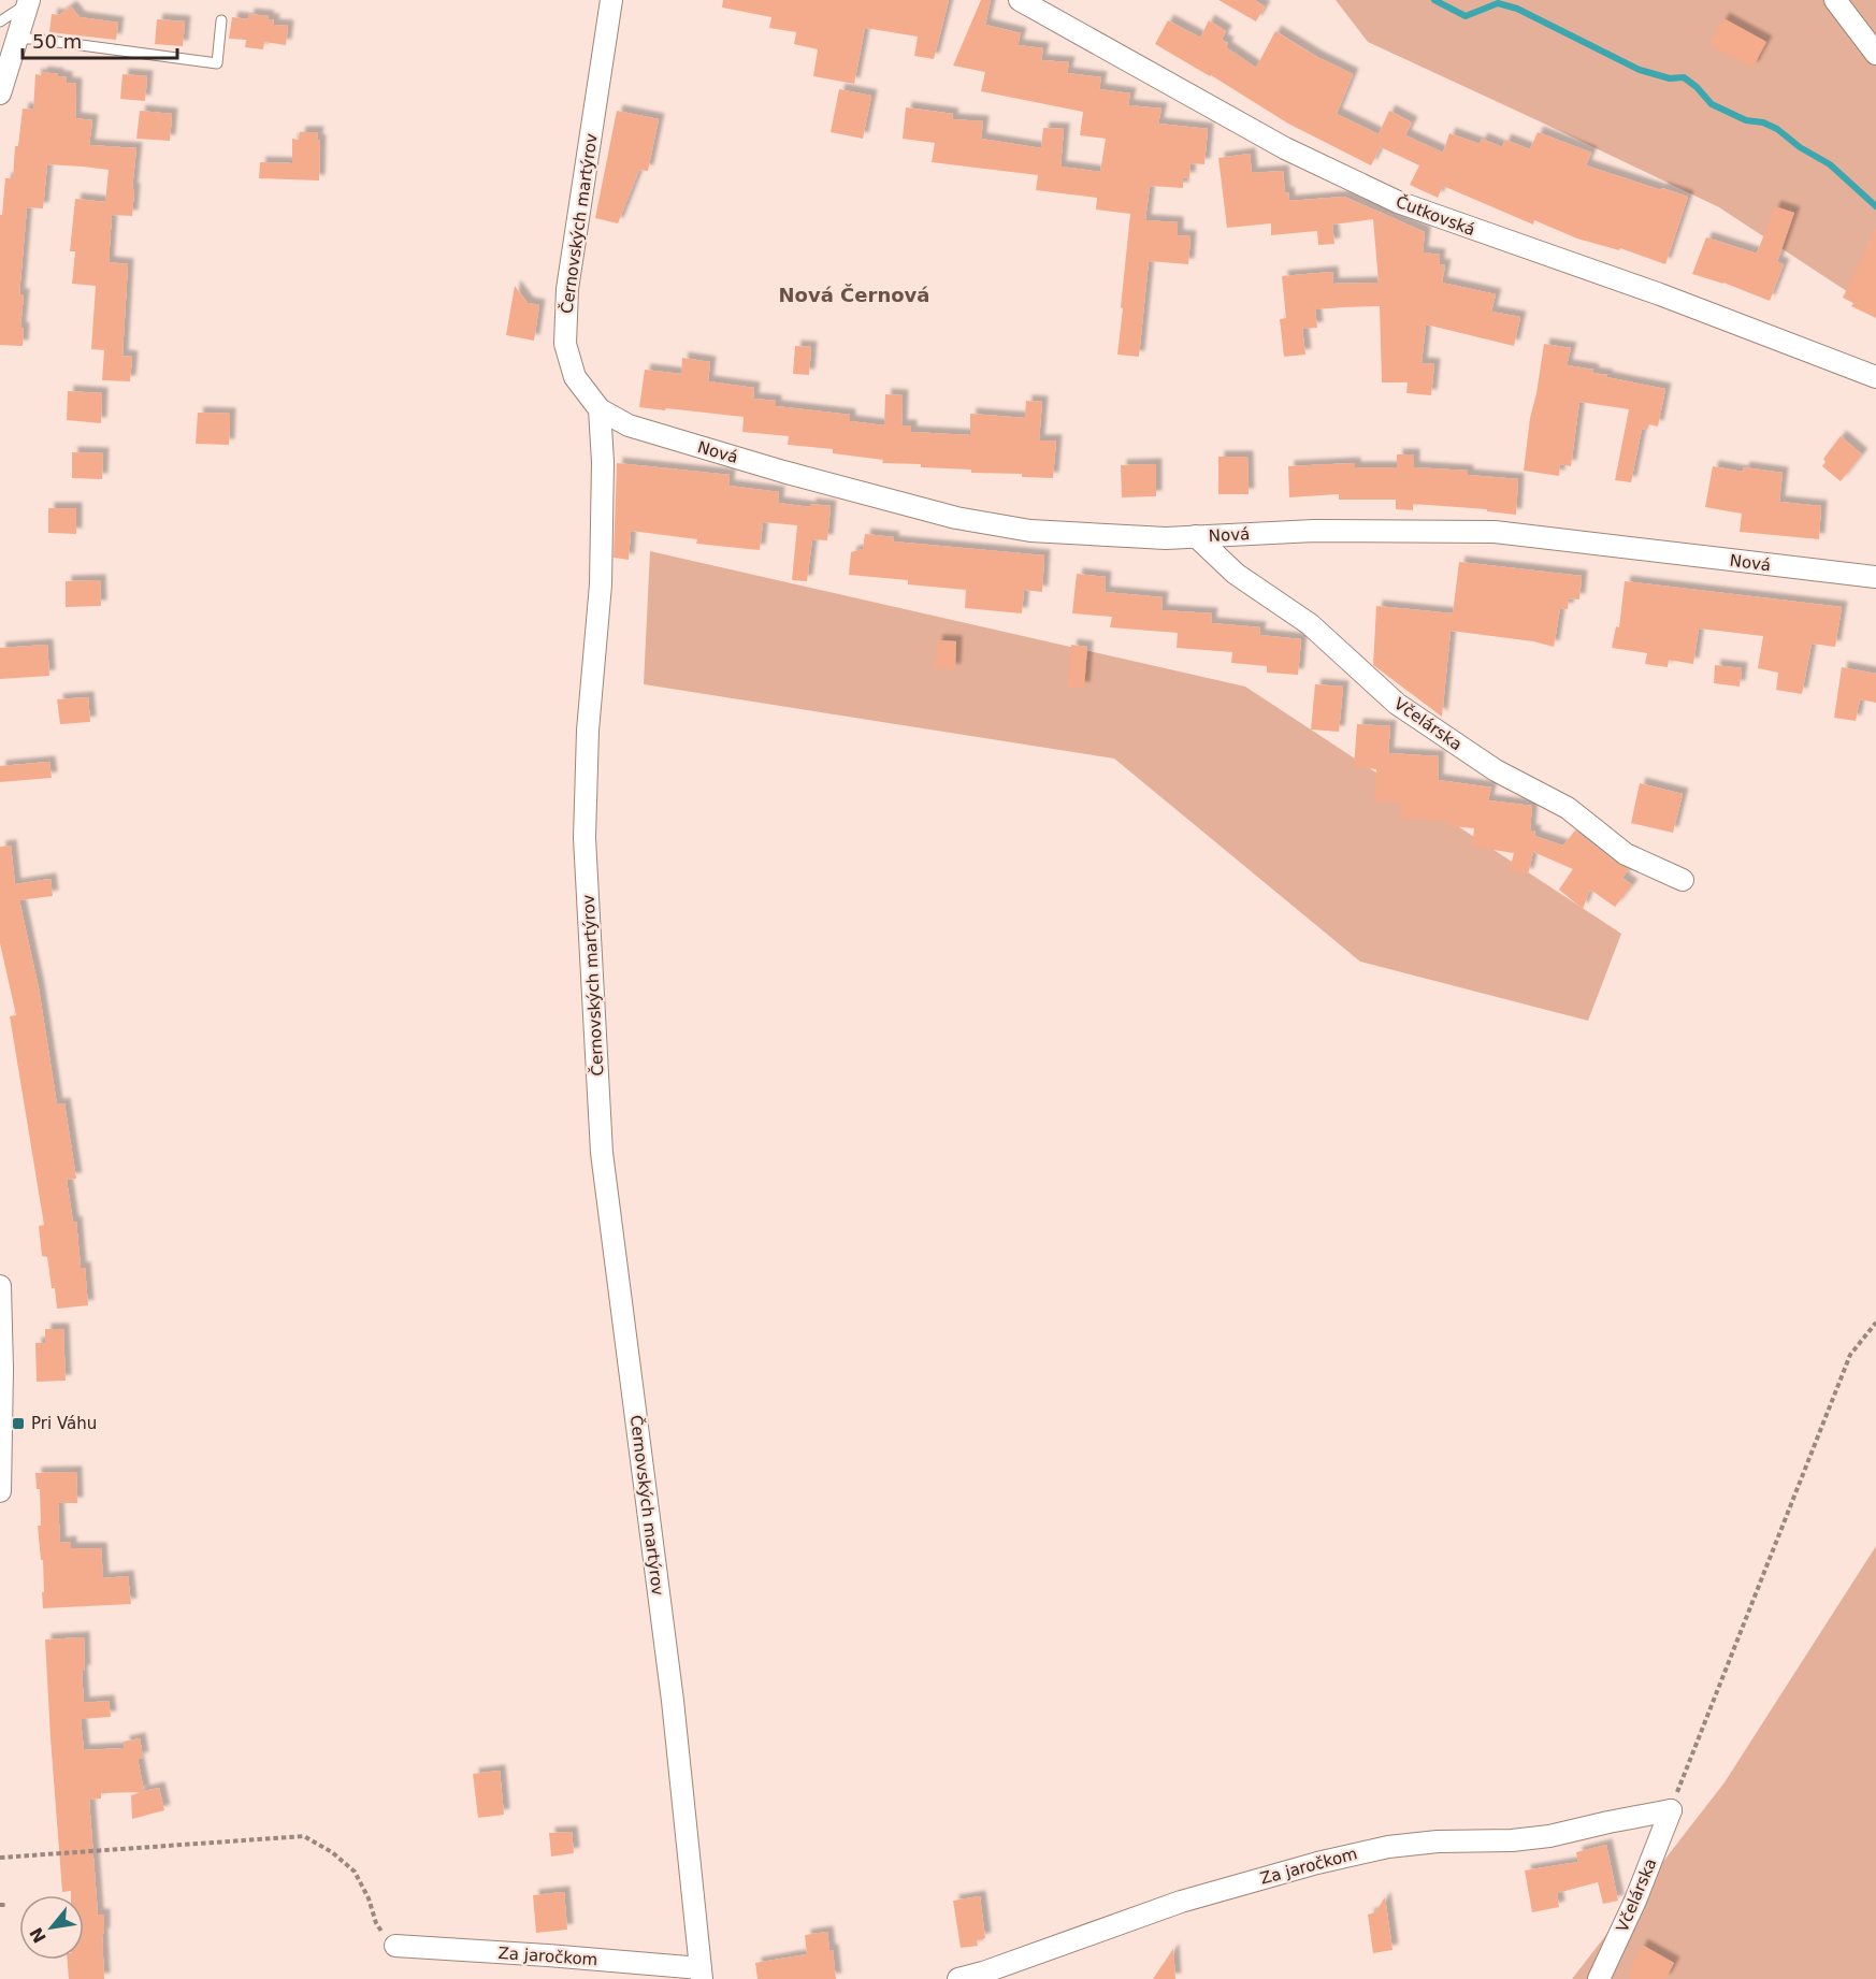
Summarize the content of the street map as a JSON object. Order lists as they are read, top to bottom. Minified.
{"streets":{"street":["Čutkovská","Černovských martýrov","Nová","Včelárska","Za jaročkom"]},"crossings":[["Černovských martýrov","Nová"],["Černovských martýrov","Za jaročkom"],["Nová","Včelárska"],["Včelárska","Za jaročkom"]],"districts":["Nová Černová"],"places":{"transit":["Pri Váhu"]},"scale_bar":"50 m","north":"bottom left"}
